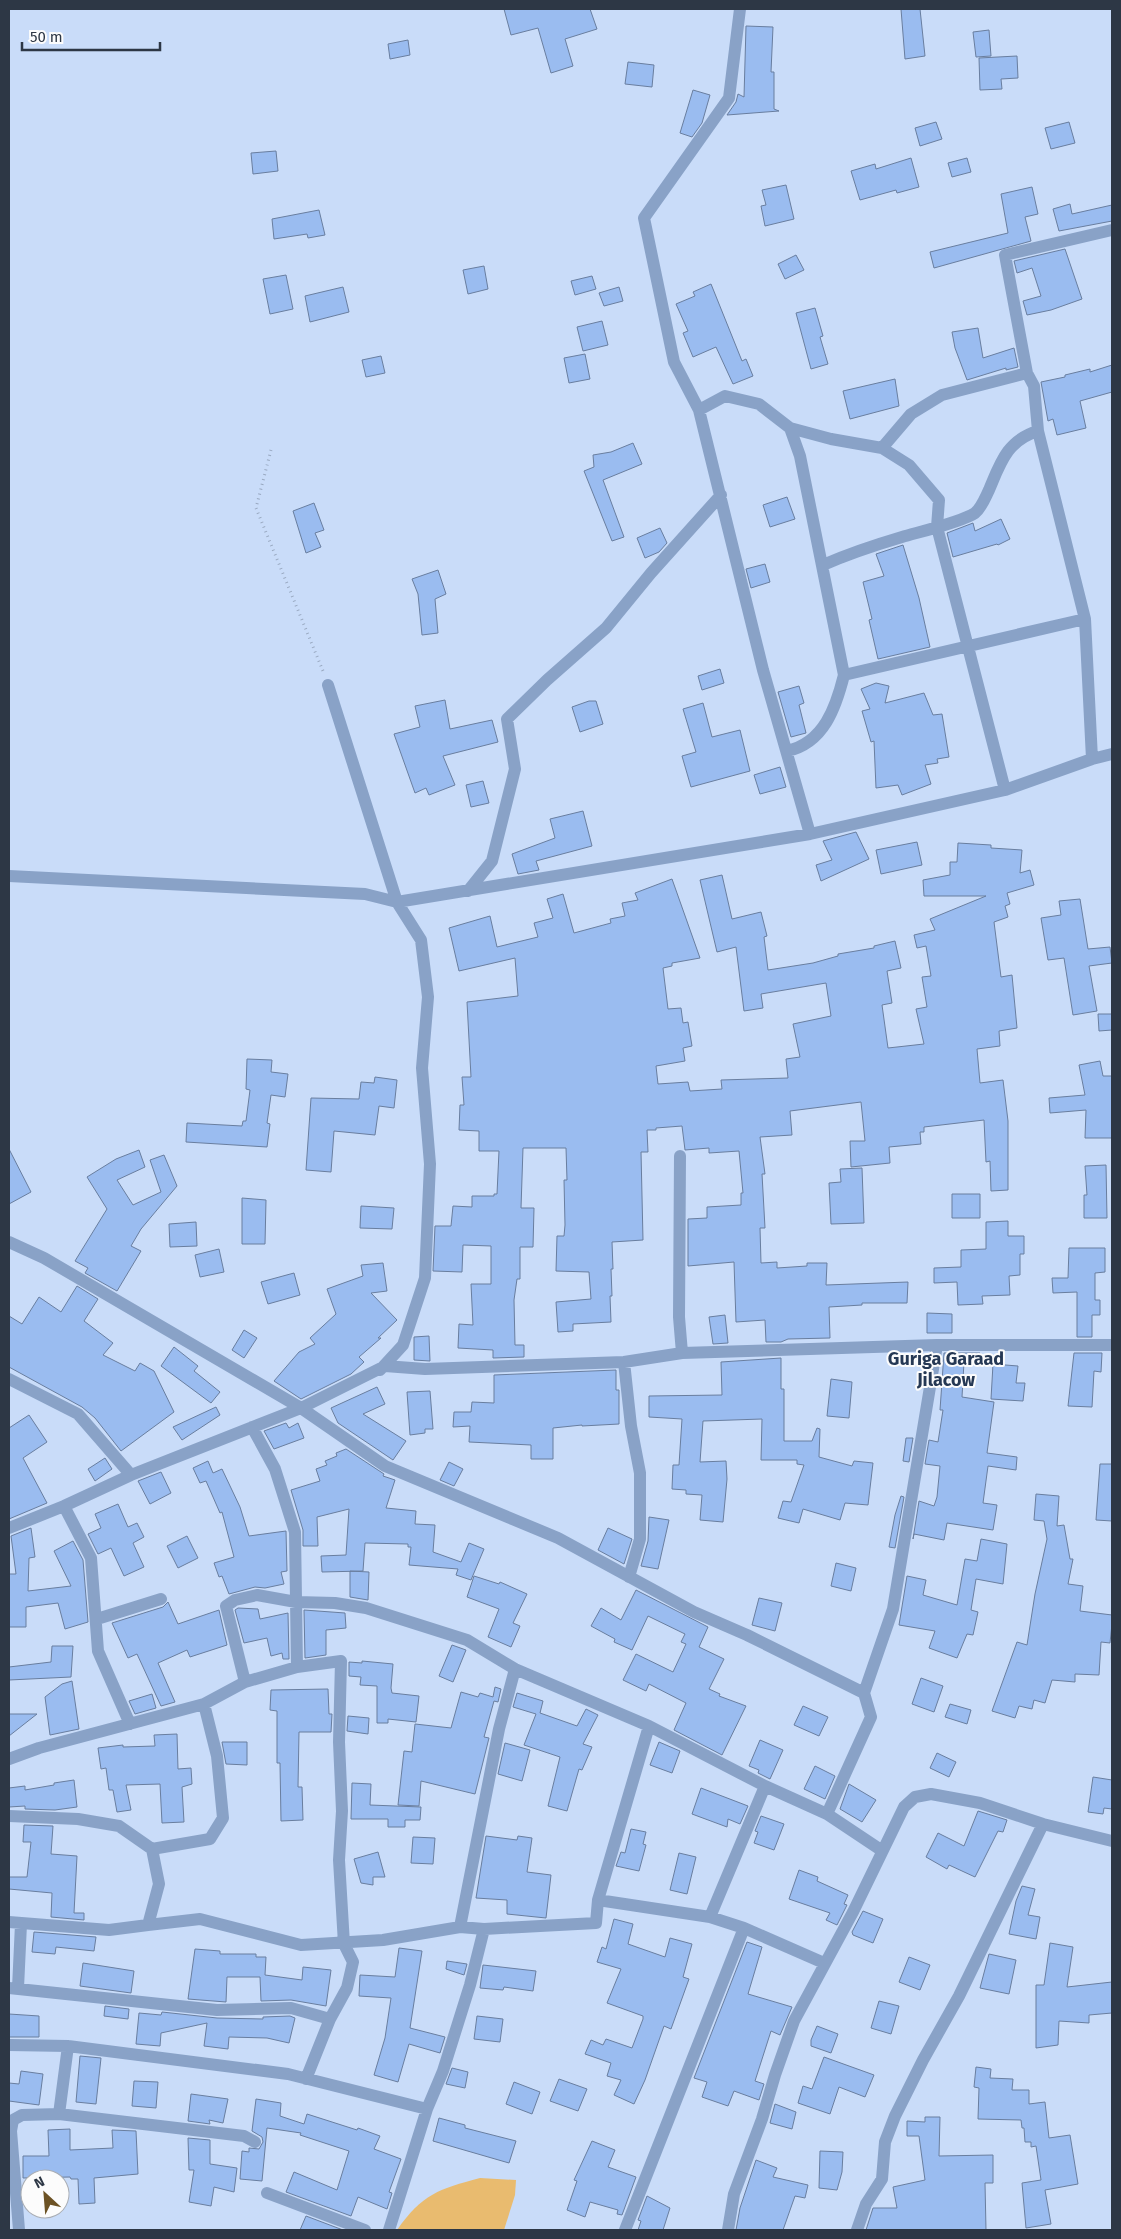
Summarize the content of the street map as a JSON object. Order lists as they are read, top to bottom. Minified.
{"districts":["Guriga Garaad Jilacow"],"scale_bar":"50 m","north":"top left"}
